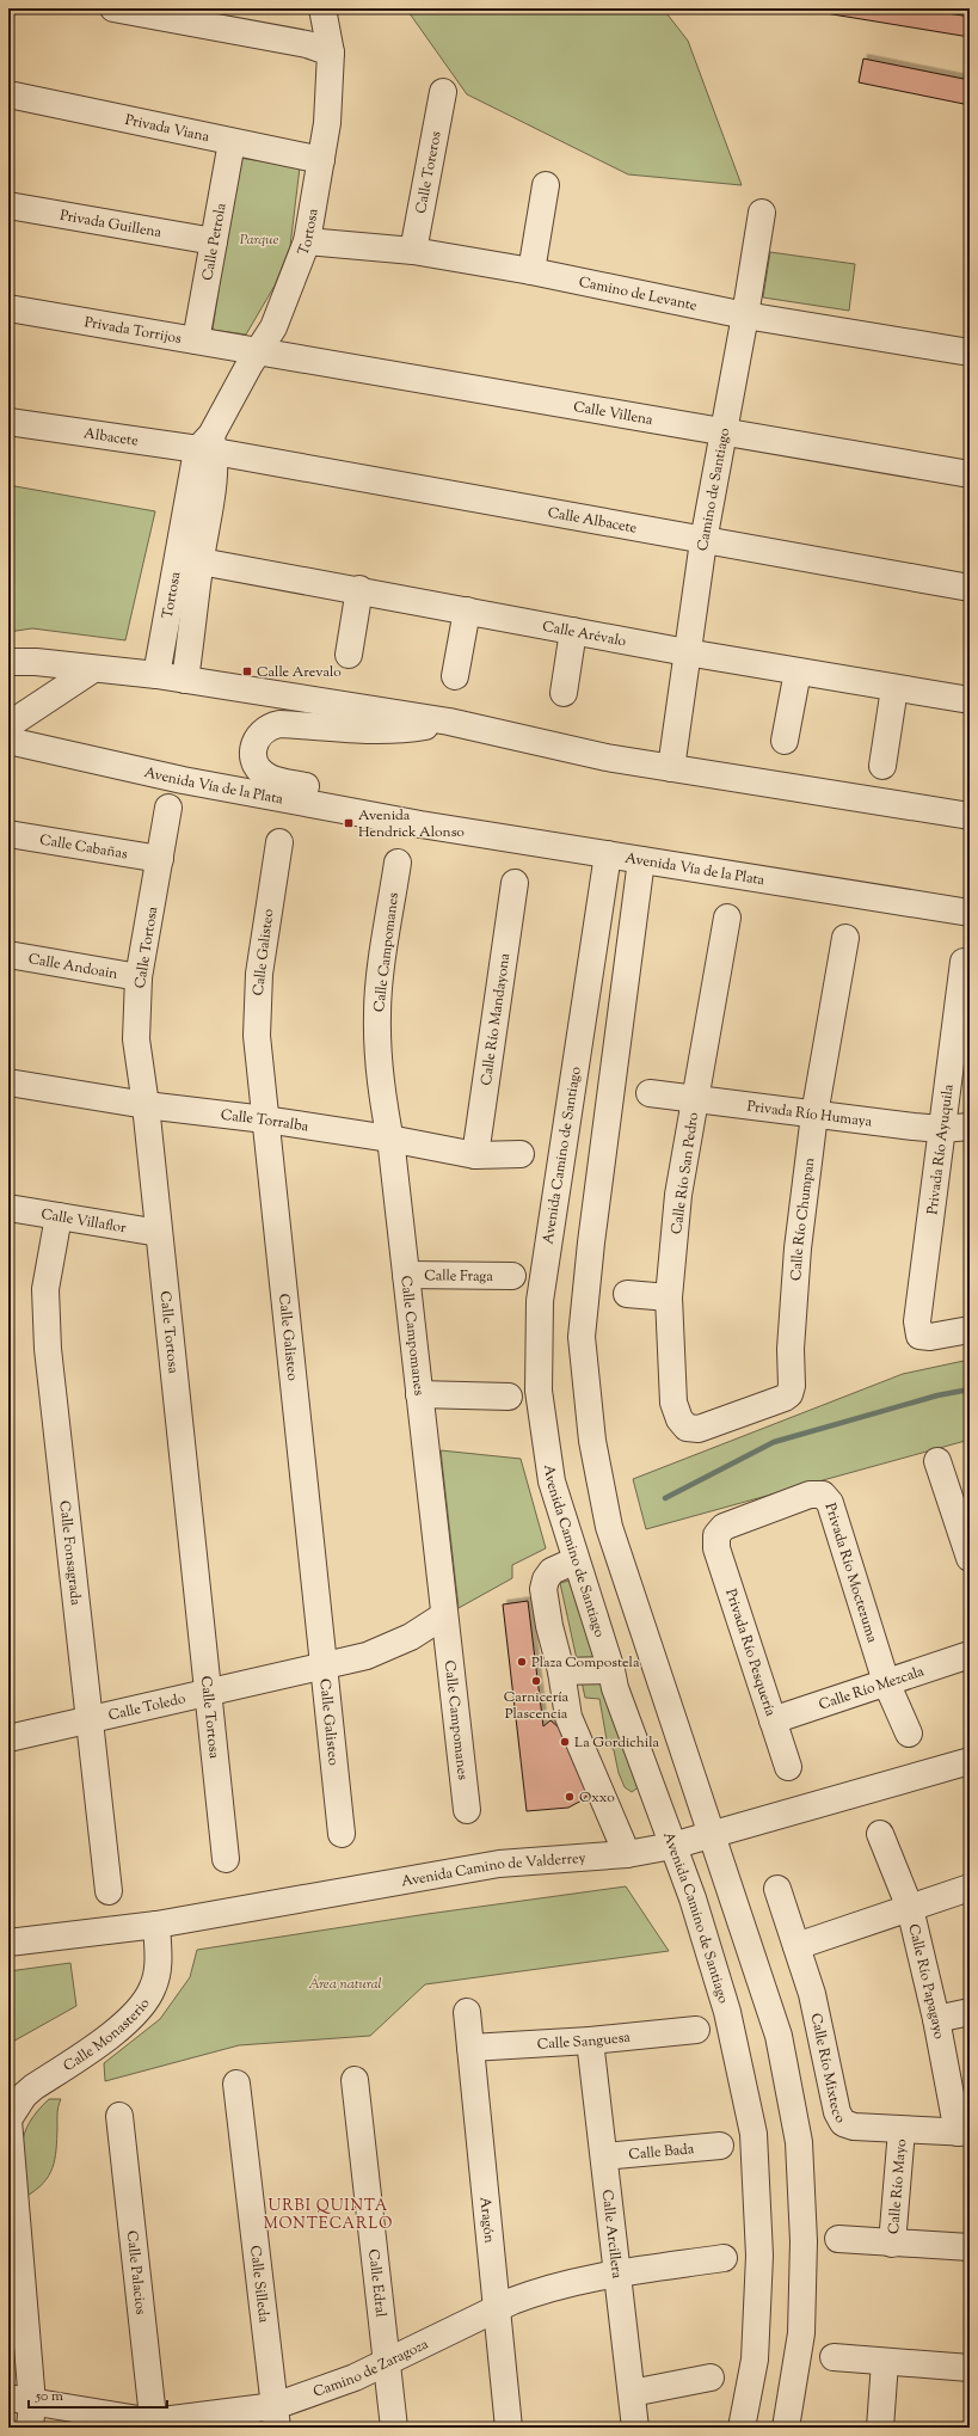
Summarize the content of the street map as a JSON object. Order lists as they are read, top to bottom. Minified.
{"streets":{"street":["Privada Viana","Calle Toreros","Privada Guillena","Tortosa","Calle Petrola","Camino de Levante","Privada Torrijos","Calle Villena","Albacete","Camino de Santiago","Calle Albacete","Calle Arévalo","Avenida Vía de la Plata","Calle Cabañas","Calle Tortosa","Calle Galisteo","Calle Campomanes","Calle Andoain","Calle Río Mandayona","Privada Río Humaya","Calle Torralba","Privada Río Ayuquila","Avenida Camino de Santiago","Calle Río San Pedro","Calle Río Chumpan","Calle Villaflor","Calle Fraga","Calle Fonsagrada","Privada Río Moctezuma","Privada Río Pesquería","Calle Río Mezcala","Calle Toledo","Avenida Camino de Valderrey","Calle Río Papagayo","Calle Monasterio","Calle Sanguesa","Calle Río Mixteco","Calle Bada","Calle Río Mayo","Aragón","Calle Arcillera","Calle Palacios","Calle Edral","Calle Silleda","Camino de Zaragoza"]},"crossings":[["Privada Viana","Tortosa"],["Privada Viana","Calle Petrola"],["Calle Toreros","Camino de Levante"],["Privada Guillena","Calle Petrola"],["Tortosa","Camino de Levante"],["Tortosa","Privada Torrijos"],["Tortosa","Calle Villena"],["Tortosa","Albacete"],["Tortosa","Calle Albacete"],["Tortosa","Calle Arévalo"],["Tortosa","Avenida Vía de la Plata"],["Calle Petrola","Privada Torrijos"],["Camino de Levante","Camino de Santiago"],["Privada Torrijos","Calle Villena"],["Calle Villena","Camino de Santiago"],["Albacete","Calle Albacete"],["Camino de Santiago","Calle Albacete"],["Camino de Santiago","Calle Arévalo"],["Camino de Santiago","Avenida Vía de la Plata"],["Avenida Vía de la Plata","Avenida Camino de Santiago"],["Calle Cabañas","Calle Tortosa"],["Calle Tortosa","Calle Andoain"],["Calle Tortosa","Calle Torralba"],["Calle Tortosa","Calle Villaflor"],["Calle Tortosa","Calle Toledo"],["Calle Galisteo","Calle Torralba"],["Calle Galisteo","Calle Toledo"],["Calle Campomanes","Calle Torralba"],["Calle Campomanes","Calle Fraga"],["Calle Campomanes","Calle Toledo"],["Calle Río Mandayona","Calle Torralba"],["Privada Río Humaya","Privada Río Ayuquila"],["Privada Río Humaya","Calle Río San Pedro"],["Privada Río Humaya","Calle Río Chumpan"],["Avenida Camino de Santiago","Avenida Camino de Valderrey"],["Calle Río San Pedro","Calle Río Chumpan"],["Calle Villaflor","Calle Fonsagrada"],["Calle Fonsagrada","Calle Toledo"],["Privada Río Moctezuma","Privada Río Pesquería"],["Privada Río Moctezuma","Calle Río Mezcala"],["Privada Río Pesquería","Calle Río Mezcala"],["Avenida Camino de Valderrey","Calle Monasterio"],["Calle Río Papagayo","Calle Río Mixteco"],["Calle Monasterio","Camino de Zaragoza"],["Calle Sanguesa","Aragón"],["Calle Sanguesa","Calle Arcillera"],["Calle Río Mixteco","Calle Río Mayo"],["Calle Bada","Calle Arcillera"],["Aragón","Camino de Zaragoza"],["Calle Arcillera","Camino de Zaragoza"],["Calle Palacios","Camino de Zaragoza"],["Calle Edral","Camino de Zaragoza"],["Calle Silleda","Camino de Zaragoza"]],"districts":["URBI QUINTA MONTECARLO"],"parks":["Parque","Área natural"],"places":{"transit":["Calle Arevalo","Avenida Hendrick Alonso"],"other":["Plaza Compostela","Carnicería Plascencia","La Gordichila","Oxxo"]},"scale_bar":"50 m"}
